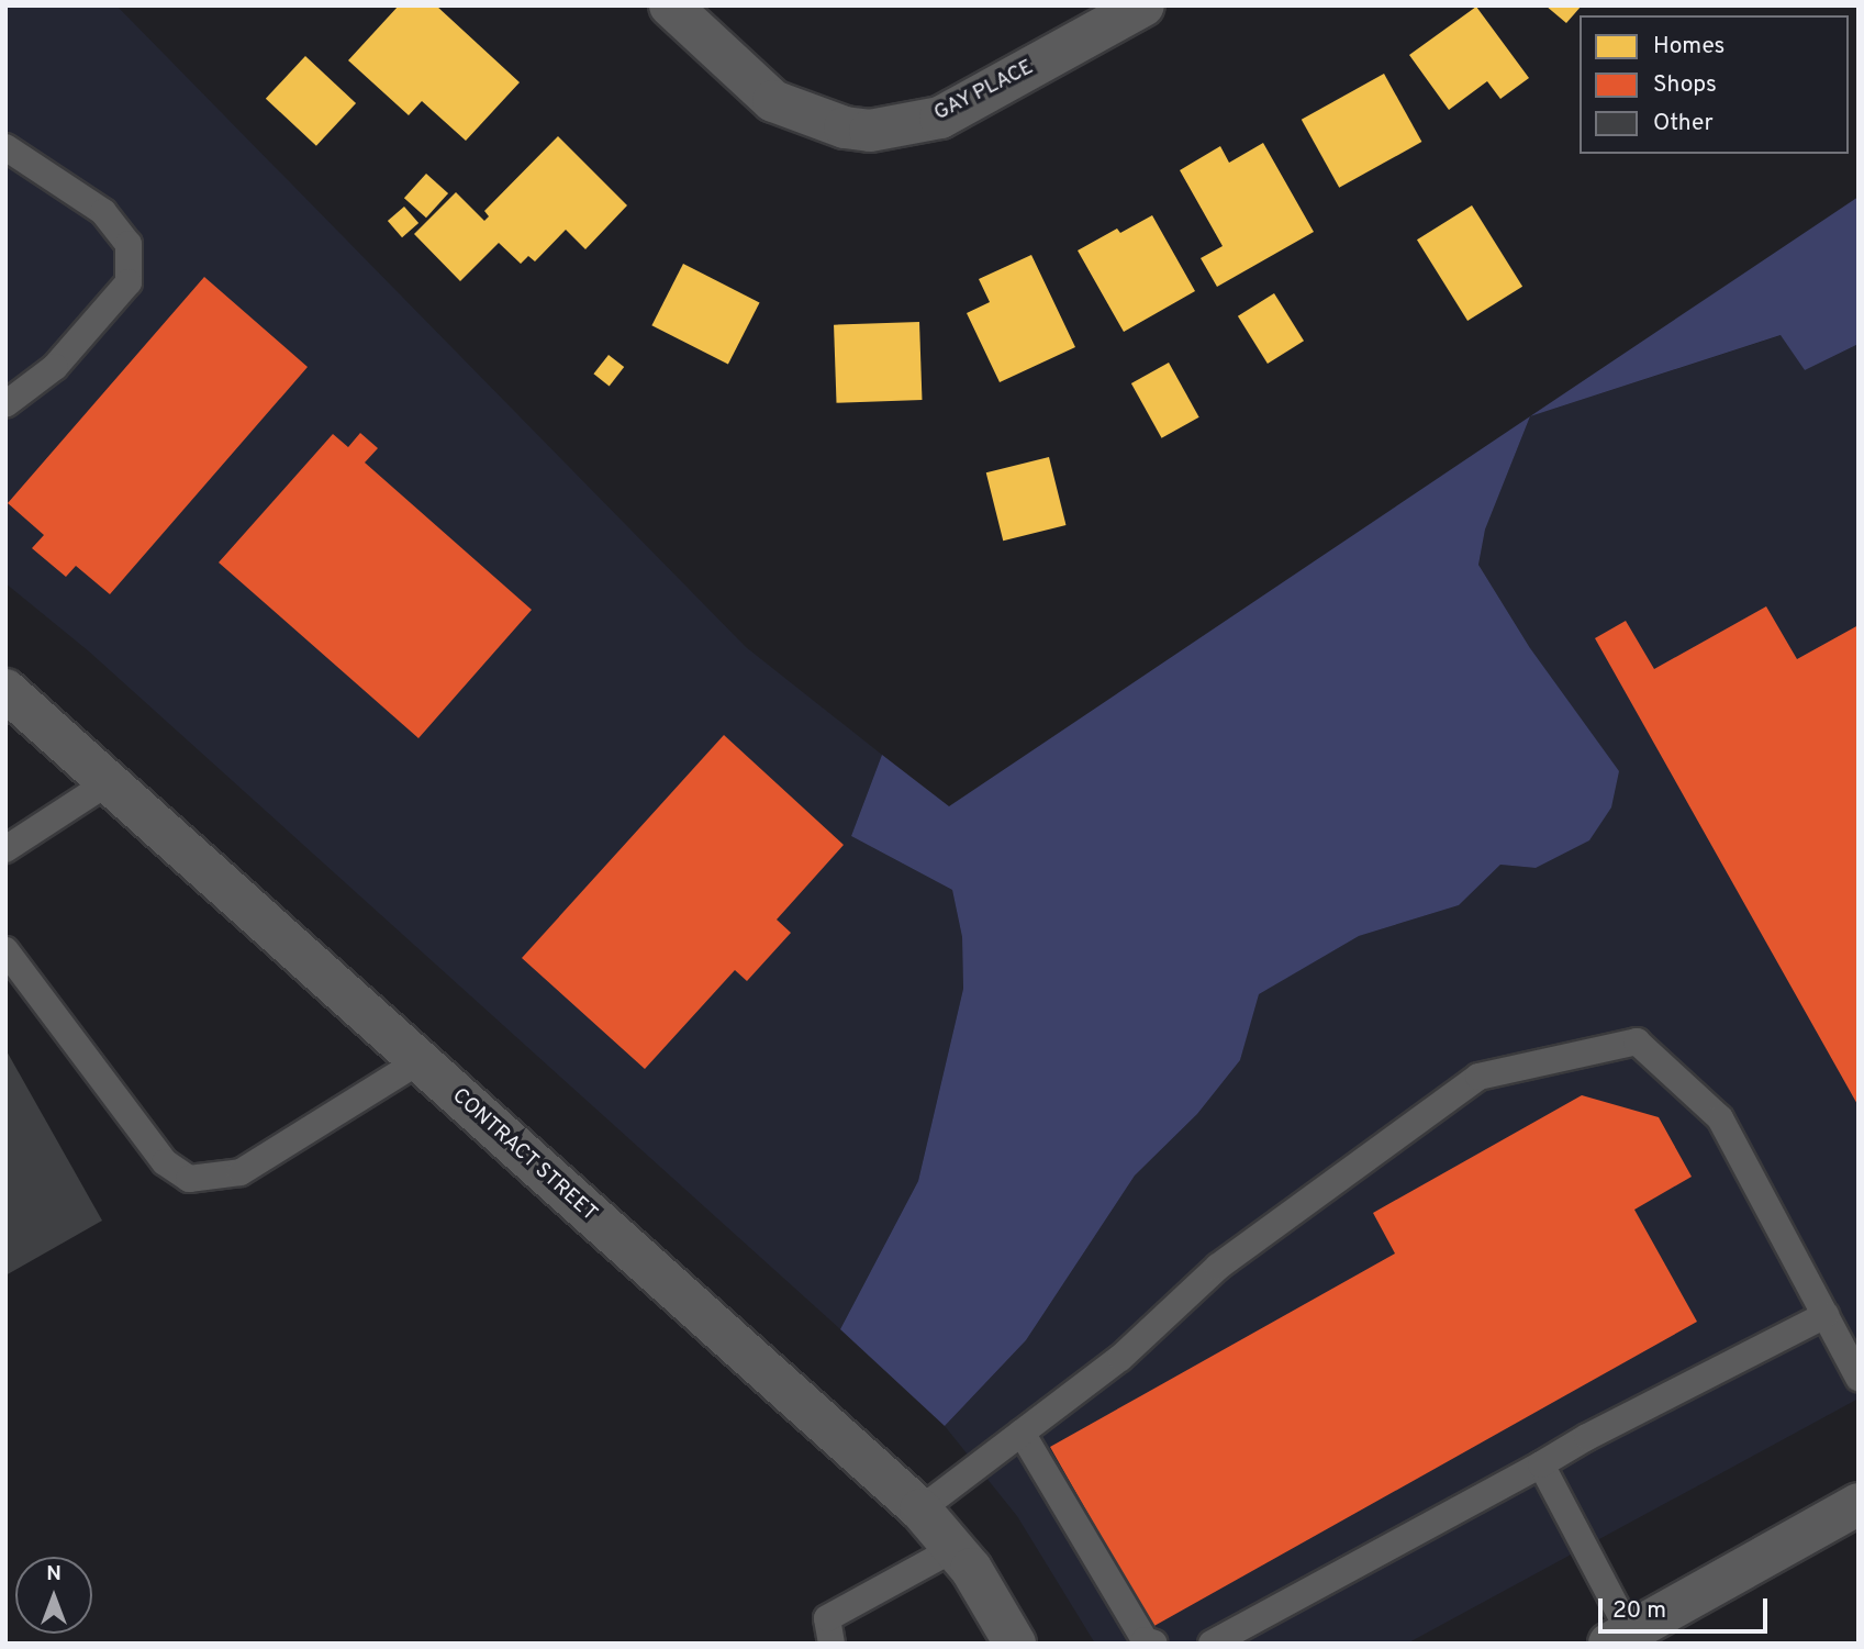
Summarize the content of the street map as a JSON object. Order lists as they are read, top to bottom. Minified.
{"streets":{"street":["GAY PLACE","CONTRACT STREET"]},"legend":["Homes","Shops","Other"],"scale_bar":"20 m","north":"top"}
